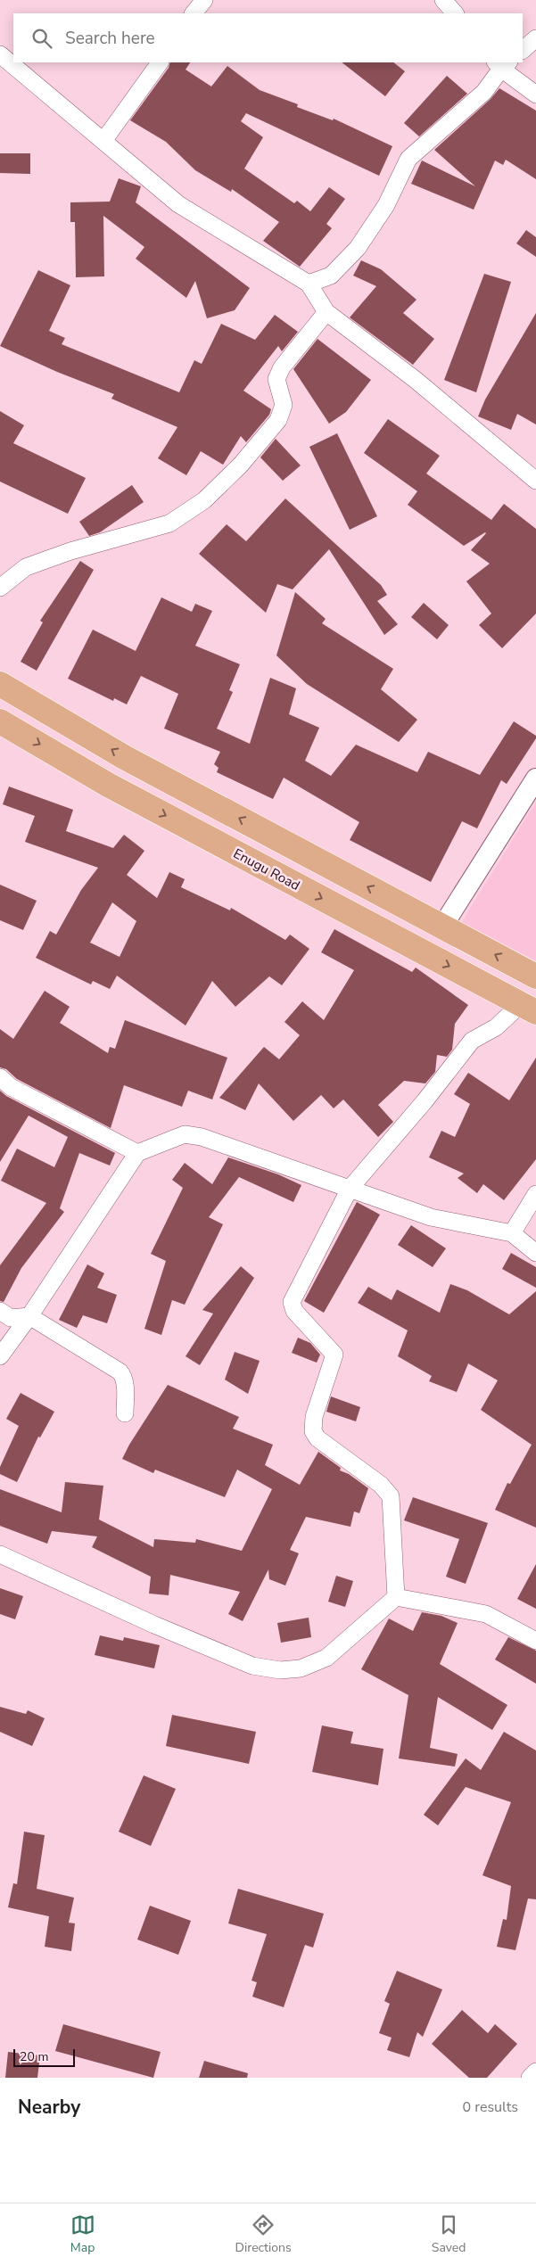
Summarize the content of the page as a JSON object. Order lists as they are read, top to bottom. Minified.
{"streets":{"main road":["Enugu Road"]},"scale_bar":"20 m","page":{"search":"Search here","scale":"20 m","heading":["Nearby","0 results"],"nav":["Map","Directions","Saved"]}}
